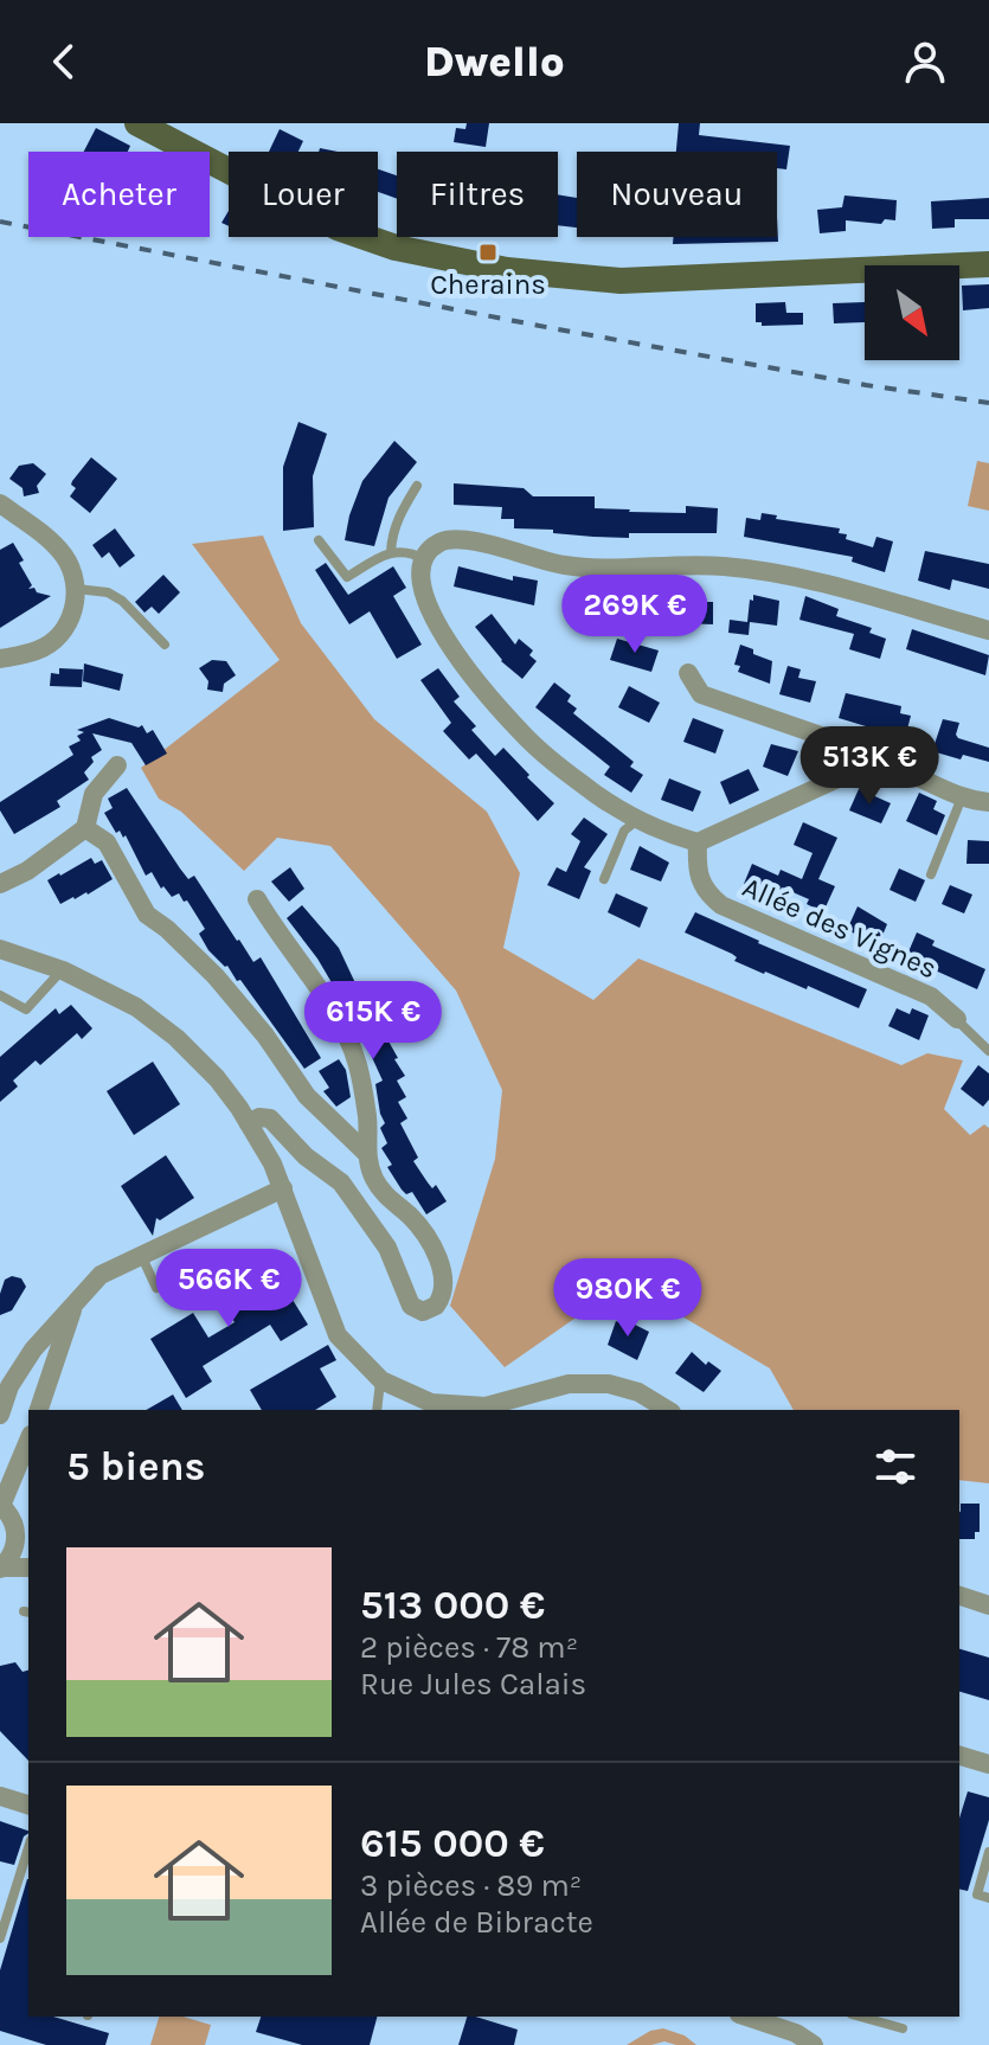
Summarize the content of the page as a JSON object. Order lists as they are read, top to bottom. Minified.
{"streets":{"street":["Allée des Vignes"]},"places":{"transit":["Cherains"]},"north":"bottom right","page":{"header":"Dwello","chip":["Acheter","Louer","Filtres","Nouveau"],"price":["269K €","513K €","615K €","566K €","980K €"],"heading":"5 biens","list":[{"name":"513 000 €","note":"2 pièces · 78 m² · Rue Jules Calais"},{"name":"615 000 €","note":"3 pièces · 89 m² · Allée de Bibracte"}]}}
